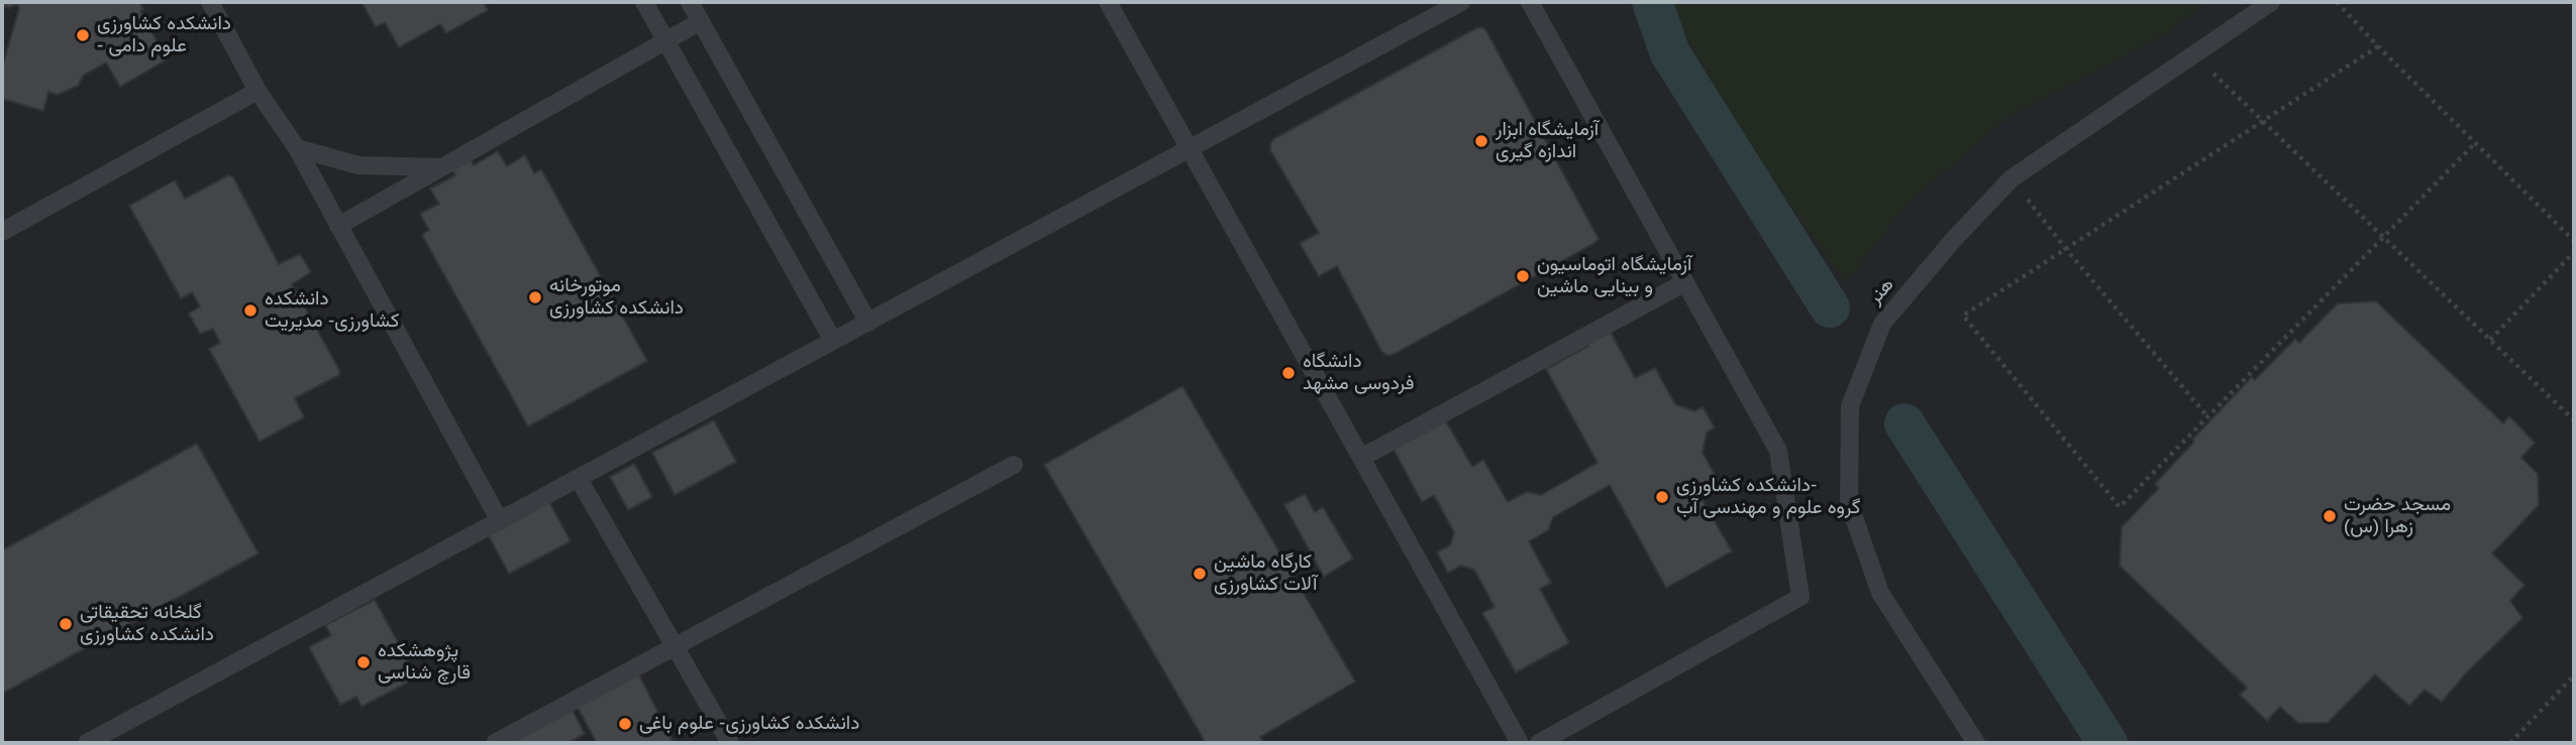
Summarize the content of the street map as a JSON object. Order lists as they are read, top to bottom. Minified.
{"streets":{"lane":["هنر"]},"places":["دانشکده کشاورزی - علوم دامی","آزمایشگاه ابزار اندازه گیری","آزمایشگاه اتوماسیون و بینایی ماشین","موتورخانه دانشکده کشاورزی","دانشکده کشاورزی- مدیریت","دانشگاه فردوسی مشهد","دانشکده کشاورزی- گروه علوم و مهندسی آب","مسجد حضرت زهرا (س)","کارگاه ماشین آلات کشاورزی","گلخانه تحقیقاتی دانشکده کشاورزی","پژوهشکده قارچ شناسی","دانشکده کشاورزی- علوم باغی"]}
